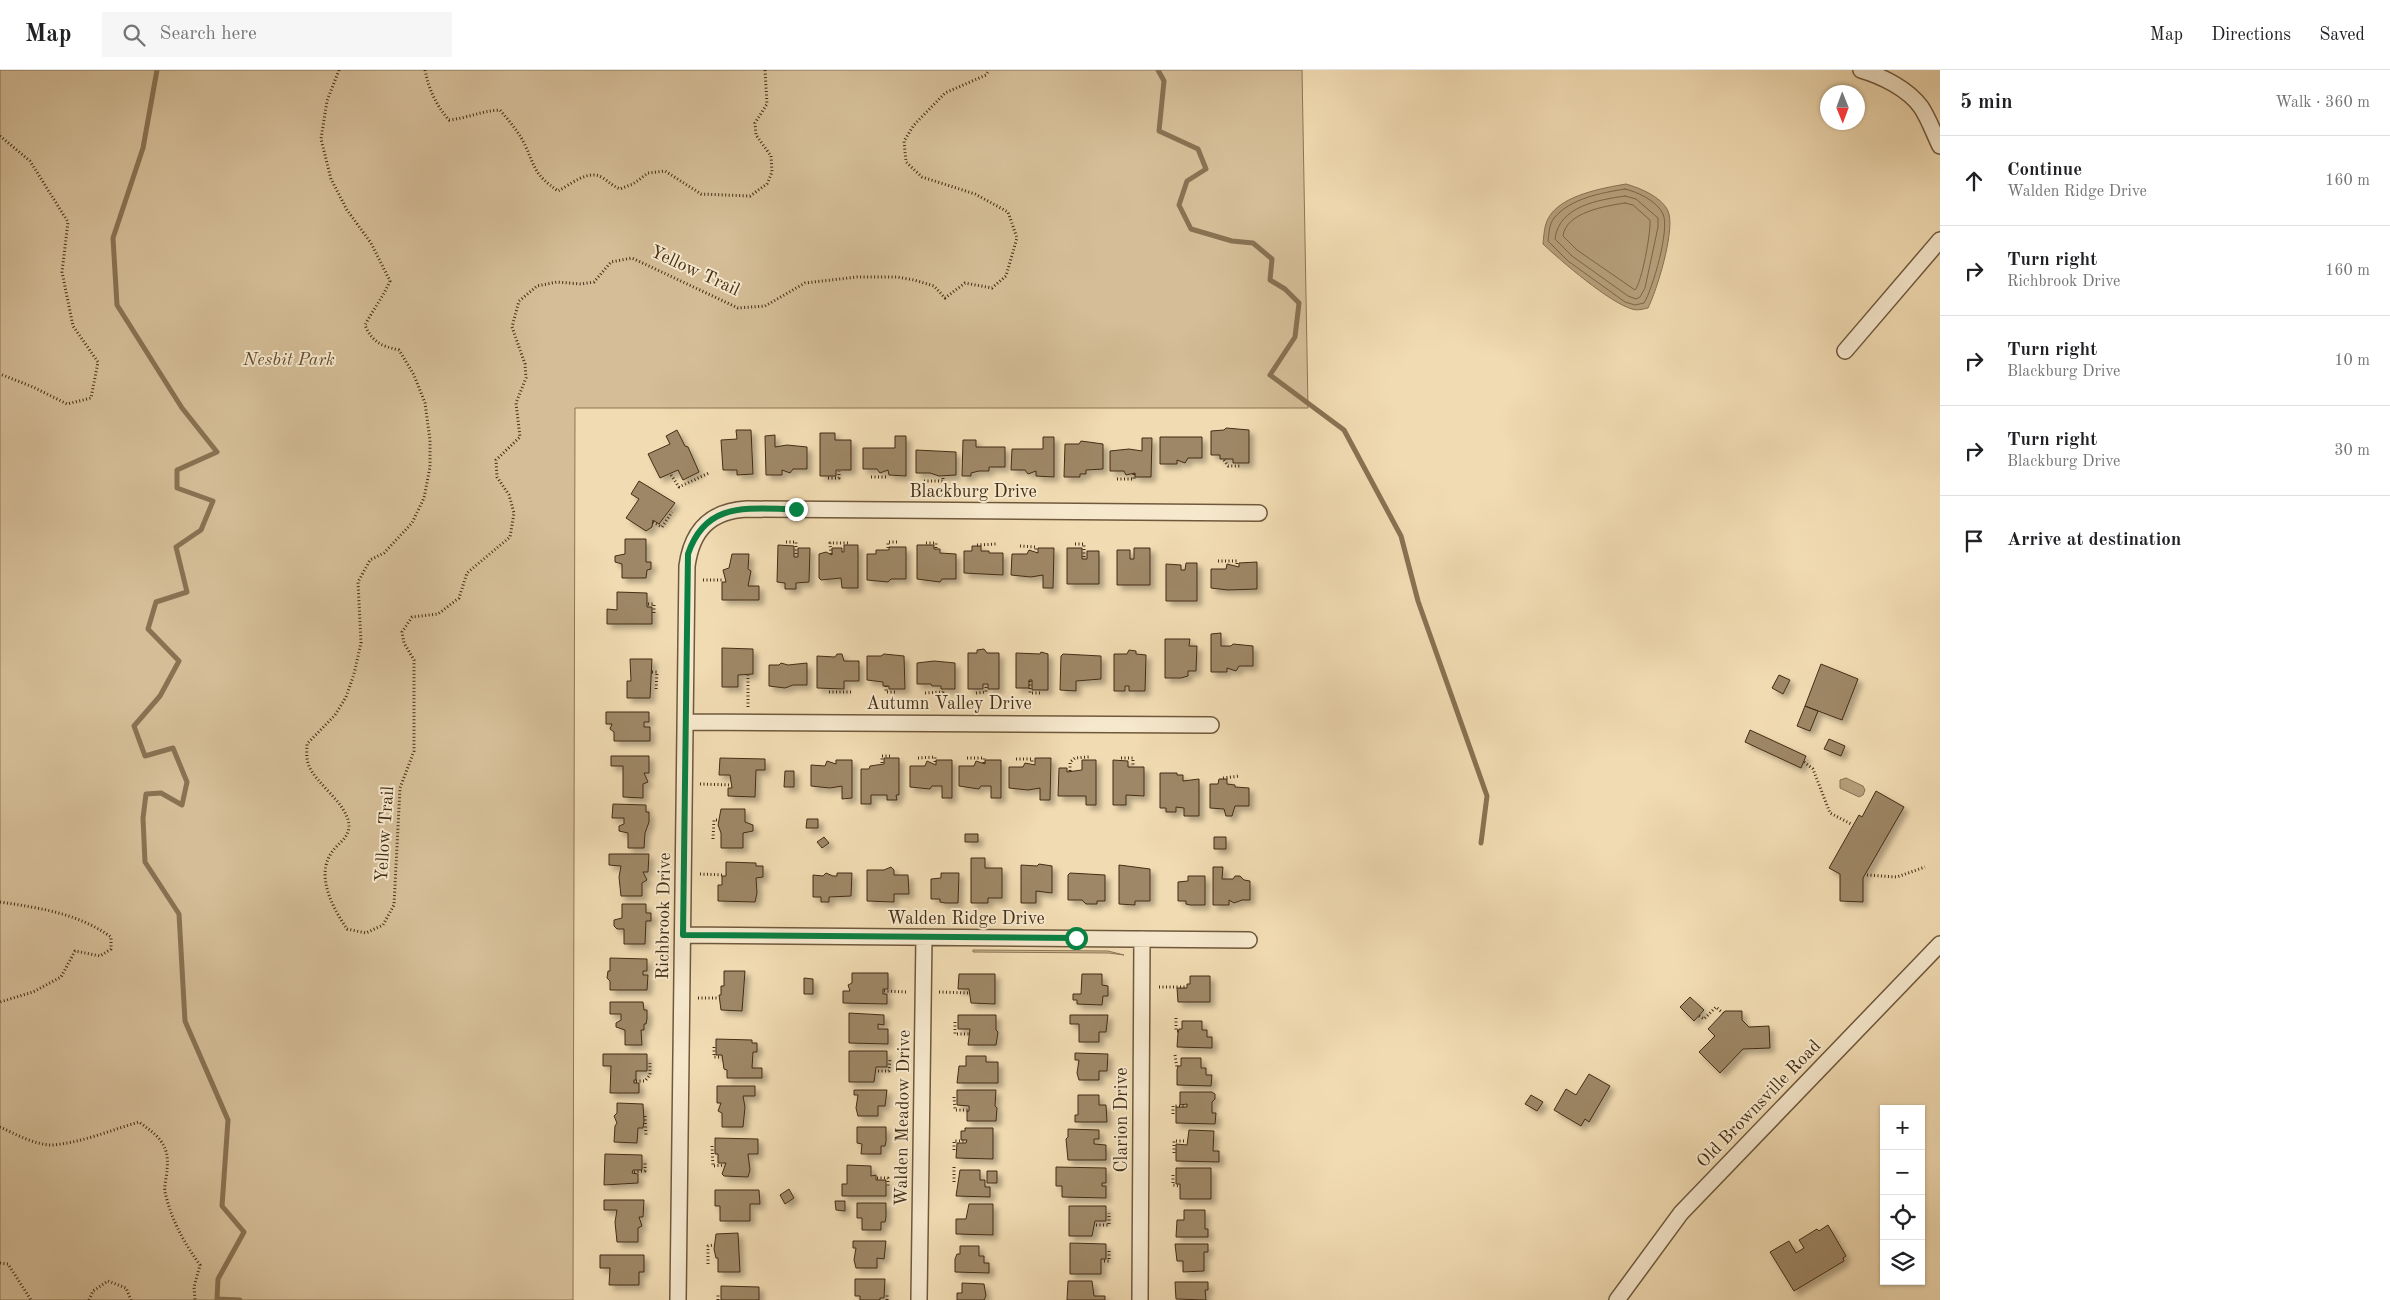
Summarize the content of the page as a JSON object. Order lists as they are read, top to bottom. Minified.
{"streets":{"street":["Blackburg Drive","Autumn Valley Drive","Richbrook Drive","Walden Ridge Drive","Old Brownsville Road","Walden Meadow Drive","Clarion Drive"],"path":["Yellow Trail"]},"crossings":[["Blackburg Drive","Richbrook Drive"],["Autumn Valley Drive","Richbrook Drive"],["Richbrook Drive","Walden Ridge Drive"],["Walden Ridge Drive","Walden Meadow Drive"],["Walden Ridge Drive","Clarion Drive"]],"parks":["Nesbit Park"],"north":"bottom","page":{"header":"Map","search":"Search here","nav":["Map","Directions","Saved"],"heading":["5 min","Walk · 360 m"],"list":[["Continue","Walden Ridge Drive","160 m"],["Turn right","Richbrook Drive","160 m"],["Turn right","Blackburg Drive","10 m"],["Turn right","Blackburg Drive","30 m"],"Arrive at destination"],"map_buttons":["+","−"]}}
